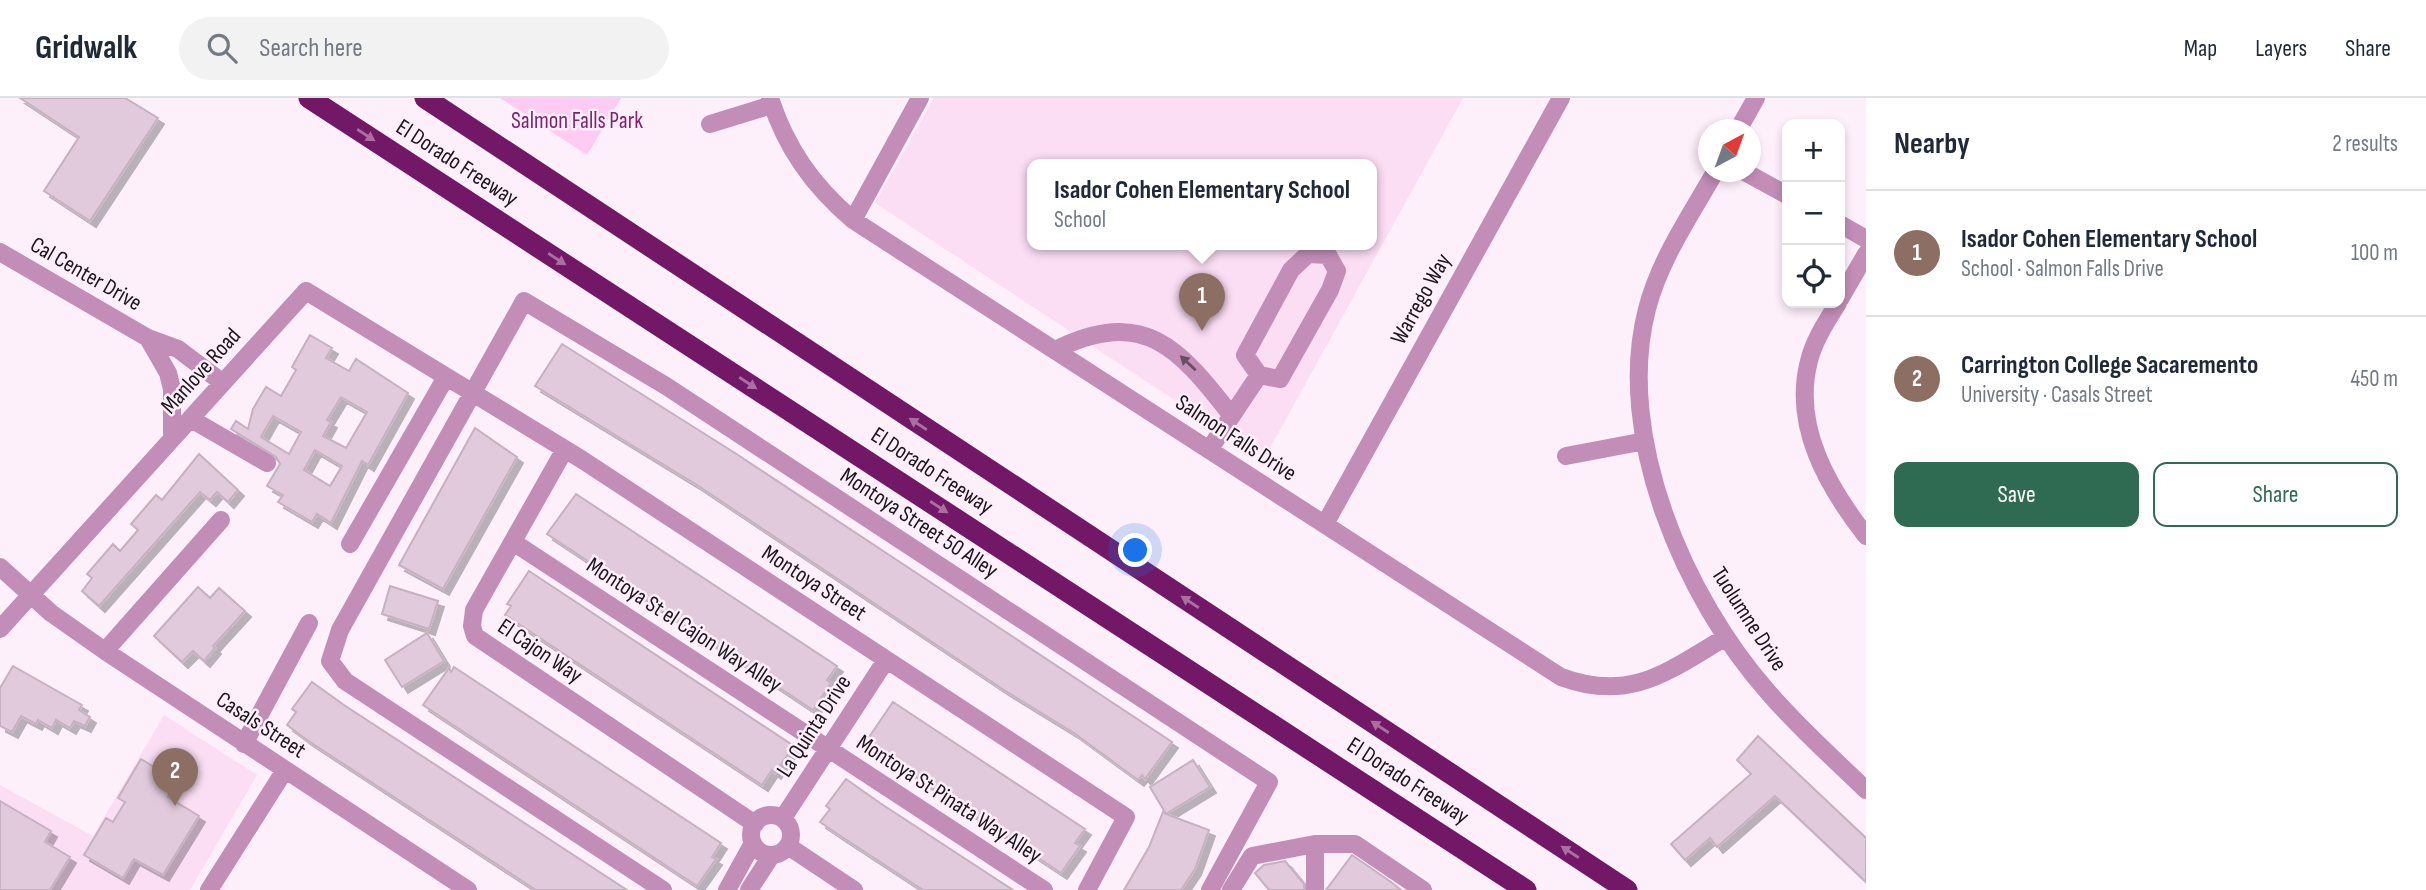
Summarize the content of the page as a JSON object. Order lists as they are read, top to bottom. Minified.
{"streets":{"highway":["El Dorado Freeway"],"street":["Cal Center Drive","Warrego Way","Manlove Road","Salmon Falls Drive","Montoya Street 50 Alley","Montoya Street","Tuolumne Drive","Montoya St el Cajon Way Alley","El Cajon Way","Casals Street","La Quinta Drive","Montoya St Pinata Way Alley"]},"crossings":[["Cal Center Drive","Manlove Road"],["Warrego Way","Salmon Falls Drive"],["Manlove Road","Montoya Street 50 Alley"],["Manlove Road","Montoya Street"],["Manlove Road","Casals Street"],["Salmon Falls Drive","Tuolumne Drive"],["Montoya Street 50 Alley","Montoya Street"],["Montoya Street","El Cajon Way"],["Montoya Street","La Quinta Drive"],["Montoya St el Cajon Way Alley","El Cajon Way"],["Montoya St el Cajon Way Alley","La Quinta Drive"],["Montoya St el Cajon Way Alley","Montoya St Pinata Way Alley"],["El Cajon Way","La Quinta Drive"],["La Quinta Drive","Montoya St Pinata Way Alley"]],"parks":["Salmon Falls Park"],"north":"top right","page":{"header":"Gridwalk","search":"Search here","nav":["Map","Layers","Share"],"heading":["Nearby","2 results"],"map_buttons":["+","−"],"popup":["Isador Cohen Elementary School","School"],"list":[{"mark":"1","name":"Isador Cohen Elementary School","note":"School · Salmon Falls Drive","value":"100 m"},{"mark":"2","name":"Carrington College Sacaremento","note":"University · Casals Street","value":"450 m"}],"pins":["1","2"],"buttons":["Save","Share"]}}
